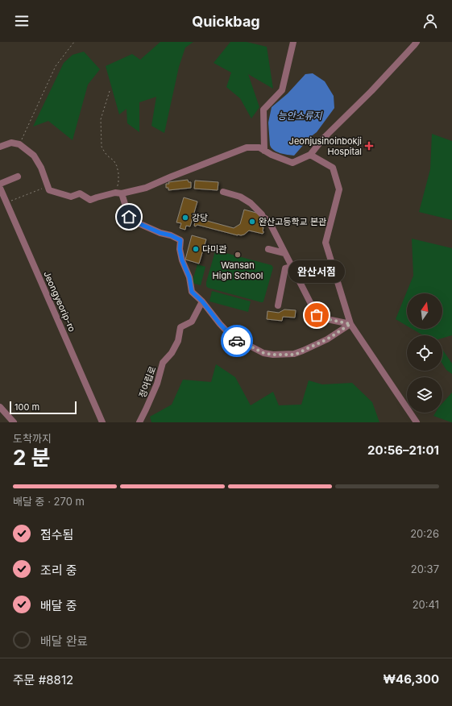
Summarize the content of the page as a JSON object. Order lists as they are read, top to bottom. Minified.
{"streets":{"street":["Jeongyeorip-ro","정여립로"]},"water":["능안소류지"],"places":{"health":["Jeonjusinoinbokji Hospital"],"other":["강당","완산고등학교 본관","다미관","Wansan High School","완산서점"]},"scale_bar":"100 m","north":"top","page":{"header":"Quickbag","bubble":"완산서점","scale":"100 m","heading":["2 분","도착까지","20:56–21:01"],"panel":["주문 #8812","₩46,300"],"bar":"배달 중 · 270 m","list":[["접수됨","20:26"],["조리 중","20:37"],["배달 중","20:41"],"배달 완료"]}}
